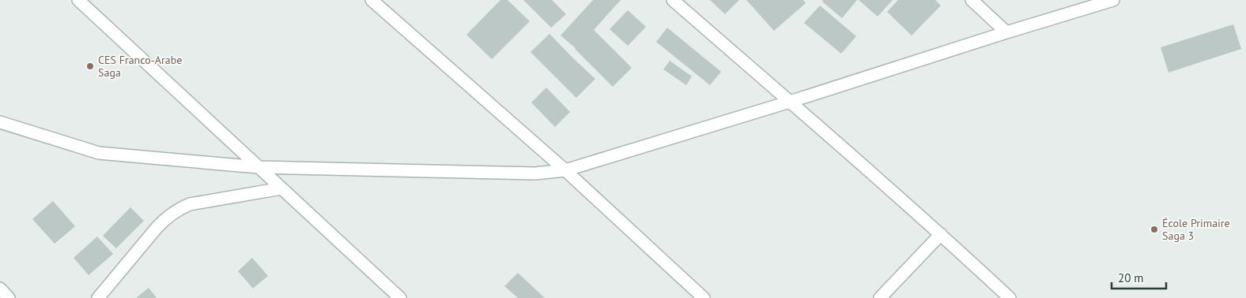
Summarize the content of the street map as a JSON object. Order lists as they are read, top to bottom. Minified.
{"places":["CES Franco-Arabe Saga","École Primaire Saga 3"],"scale_bar":"20 m"}
